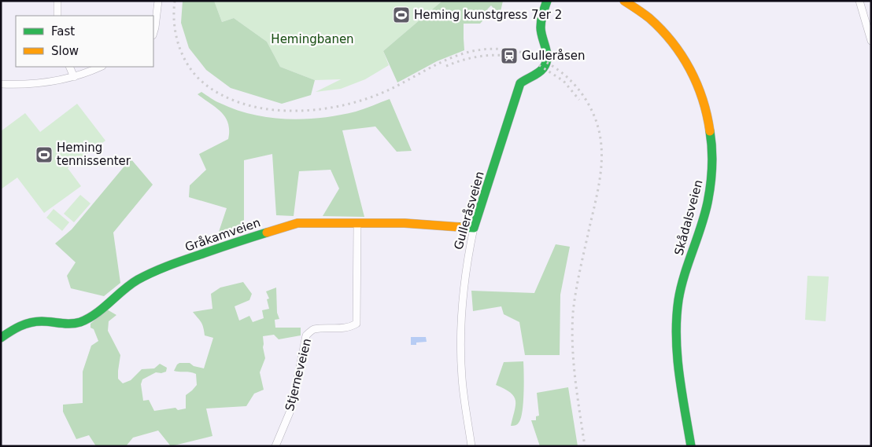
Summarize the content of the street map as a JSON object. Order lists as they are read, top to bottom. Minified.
{"streets":{"street":["Gulleråsveien","Skådalsveien","Gråkamveien","Stjerneveien"]},"crossings":[["Gulleråsveien","Gråkamveien"],["Gråkamveien","Stjerneveien"]],"parks":["Hemingbanen"],"places":{"sports":["Heming kunstgress 7er 2","Heming tennissenter"],"station":["Gulleråsen"]},"legend":["Fast","Slow"]}
